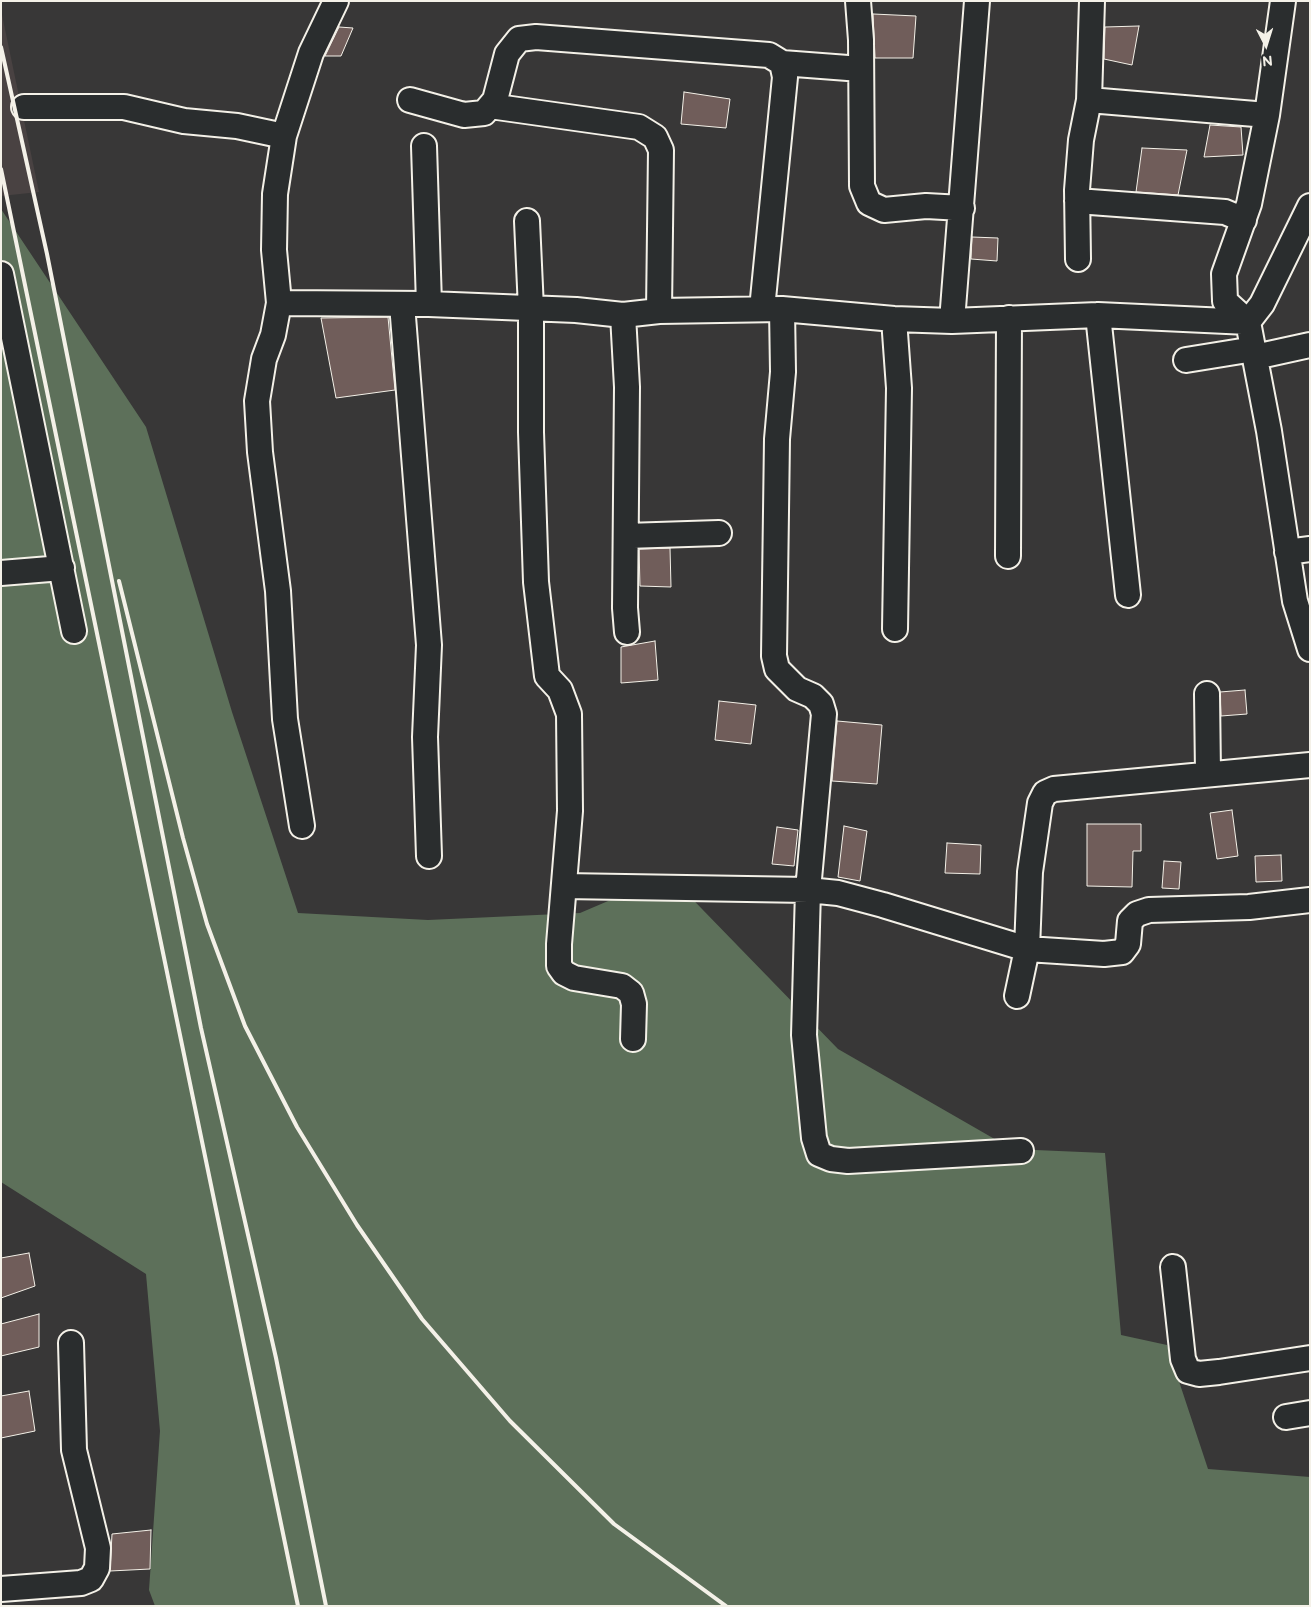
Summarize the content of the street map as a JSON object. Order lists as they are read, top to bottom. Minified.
{"north":"bottom"}
